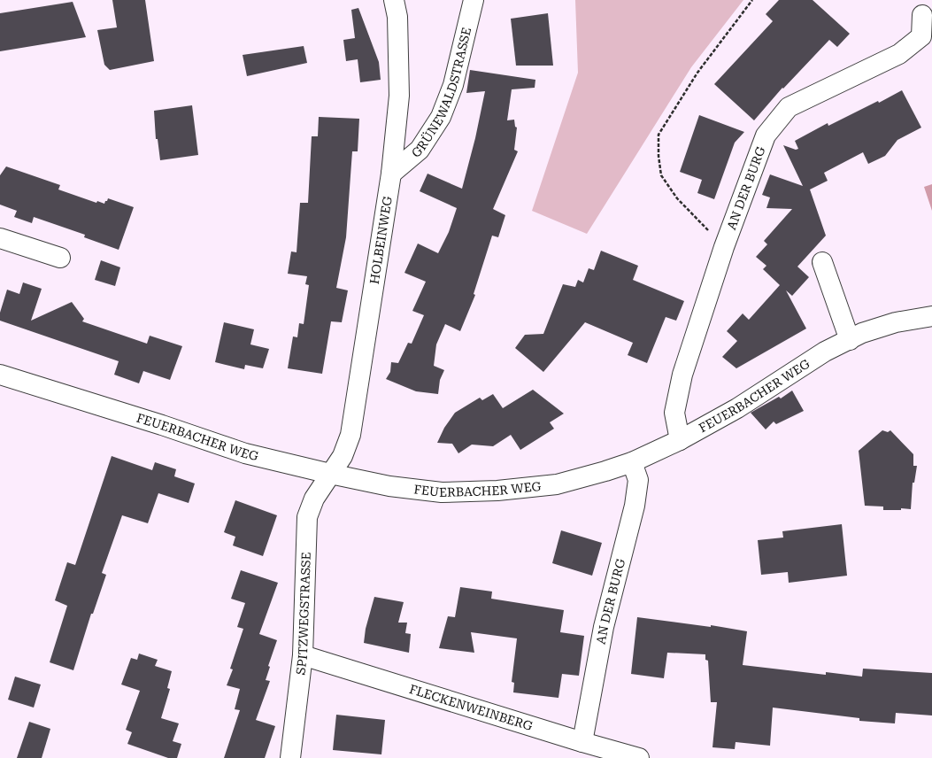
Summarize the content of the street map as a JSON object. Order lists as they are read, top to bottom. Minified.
{"streets":{"street":["GRÜNEWALDSTRASSE","AN DER BURG","HOLBEINWEG","FEUERBACHER WEG","SPITZWEGSTRASSE","FLECKENWEINBERG"]},"crossings":[["GRÜNEWALDSTRASSE","HOLBEINWEG"],["AN DER BURG","FEUERBACHER WEG"],["AN DER BURG","FLECKENWEINBERG"],["HOLBEINWEG","FEUERBACHER WEG"],["HOLBEINWEG","SPITZWEGSTRASSE"],["FEUERBACHER WEG","SPITZWEGSTRASSE"],["SPITZWEGSTRASSE","FLECKENWEINBERG"]]}
